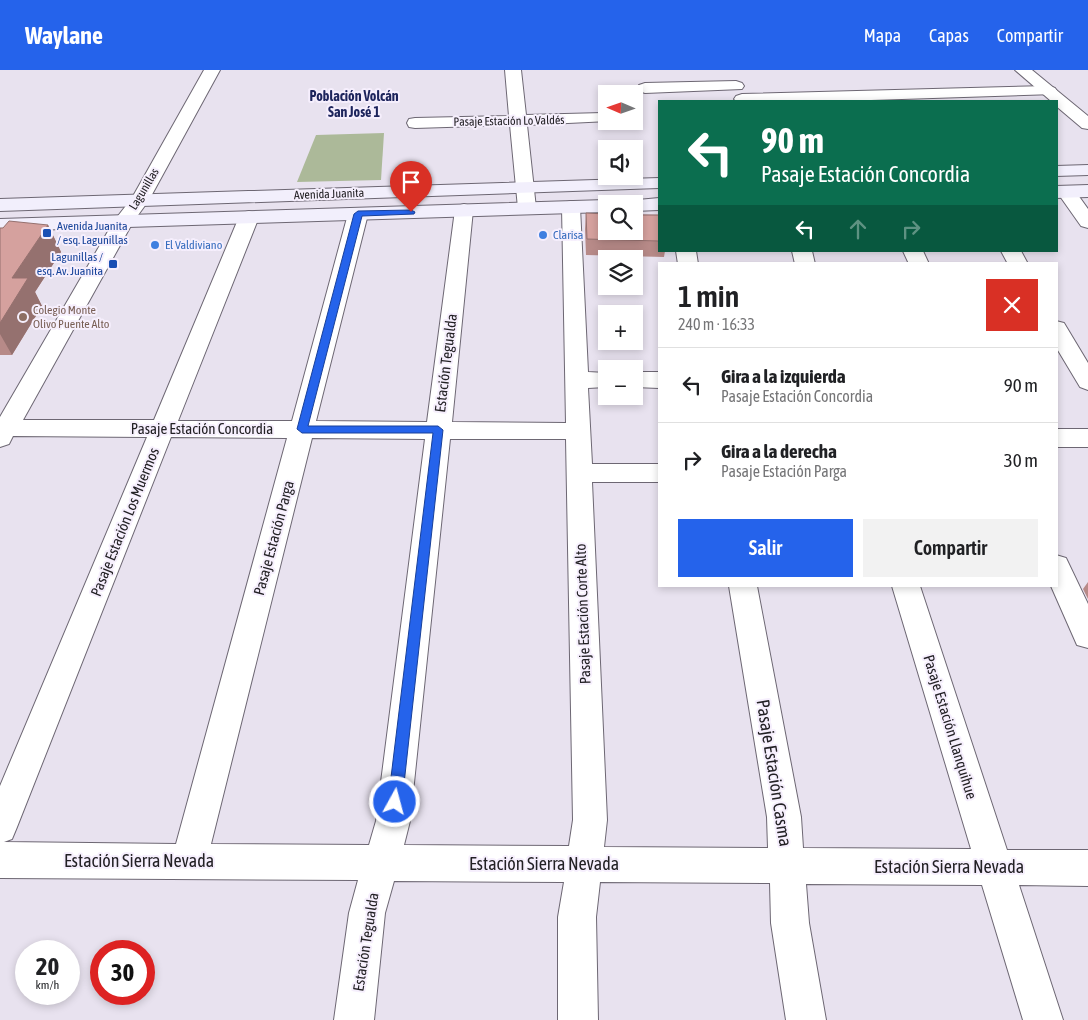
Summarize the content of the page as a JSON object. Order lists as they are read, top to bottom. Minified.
{"streets":{"main road":["Avenida Juanita"],"street":["Pasaje Estación Lo Valdés","Lagunillas","Estación Tegualda","Pasaje Estación Concordia","Pasaje Estación Los Muermos","Pasaje Estación Parga","Pasaje Estación Corte Alto","Pasaje Estación Llanquihue","Pasaje Estación Casma","Estación Sierra Nevada"]},"crossings":[["Lagunillas","Avenida Juanita"],["Lagunillas","Pasaje Estación Concordia"],["Avenida Juanita","Estación Tegualda"],["Avenida Juanita","Pasaje Estación Los Muermos"],["Avenida Juanita","Pasaje Estación Parga"],["Avenida Juanita","Pasaje Estación Corte Alto"],["Estación Tegualda","Pasaje Estación Concordia"],["Estación Tegualda","Estación Sierra Nevada"],["Pasaje Estación Concordia","Pasaje Estación Los Muermos"],["Pasaje Estación Concordia","Pasaje Estación Parga"],["Pasaje Estación Concordia","Pasaje Estación Corte Alto"],["Pasaje Estación Parga","Estación Sierra Nevada"],["Pasaje Estación Corte Alto","Estación Sierra Nevada"],["Pasaje Estación Llanquihue","Estación Sierra Nevada"],["Pasaje Estación Casma","Estación Sierra Nevada"]],"districts":["Población Volcán San José 1"],"places":{"transit":["Avenida Juanita / esq. Lagunillas","Lagunillas / esq. Av. Juanita"],"other":["Clarisa","El Valdiviano","Colegio Monte Olivo Puente Alto"]},"north":"left","page":{"header":"Waylane","nav":["Mapa","Capas","Compartir"],"map_buttons":["+","−"],"turn":["90 m","Pasaje Estación Concordia"],"heading":["1 min","240 m · 16:33"],"list":[{"name":"Gira a la izquierda","note":"Pasaje Estación Concordia","value":"90 m"},{"name":"Gira a la derecha","note":"Pasaje Estación Parga","value":"30 m"}],"buttons":["Salir","Compartir"],"speed":"20 km/h","limit":"30"}}
